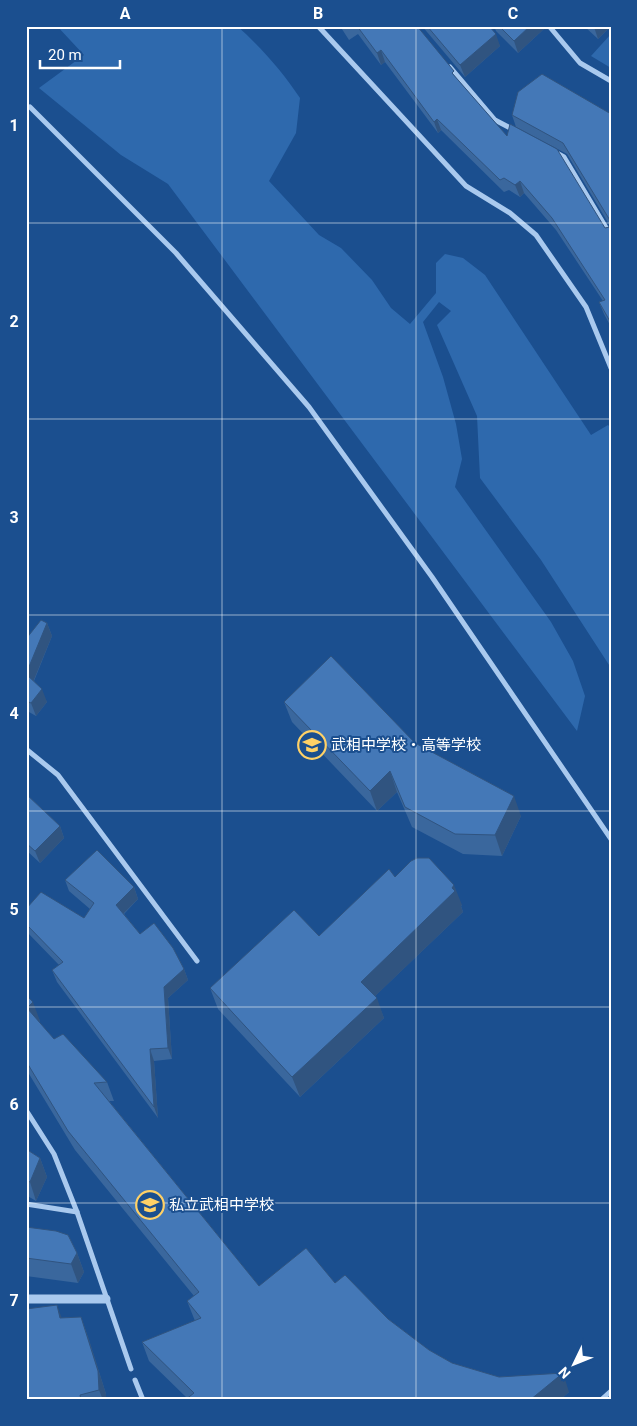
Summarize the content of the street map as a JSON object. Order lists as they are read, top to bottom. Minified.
{"places":{"school or university":["武相中学校・高等学校","私立武相中学校"]},"scale_bar":"20 m","north":"bottom left","grid":{"columns":["A","B","C"],"rows":["1","2","3","4","5","6","7"]}}
